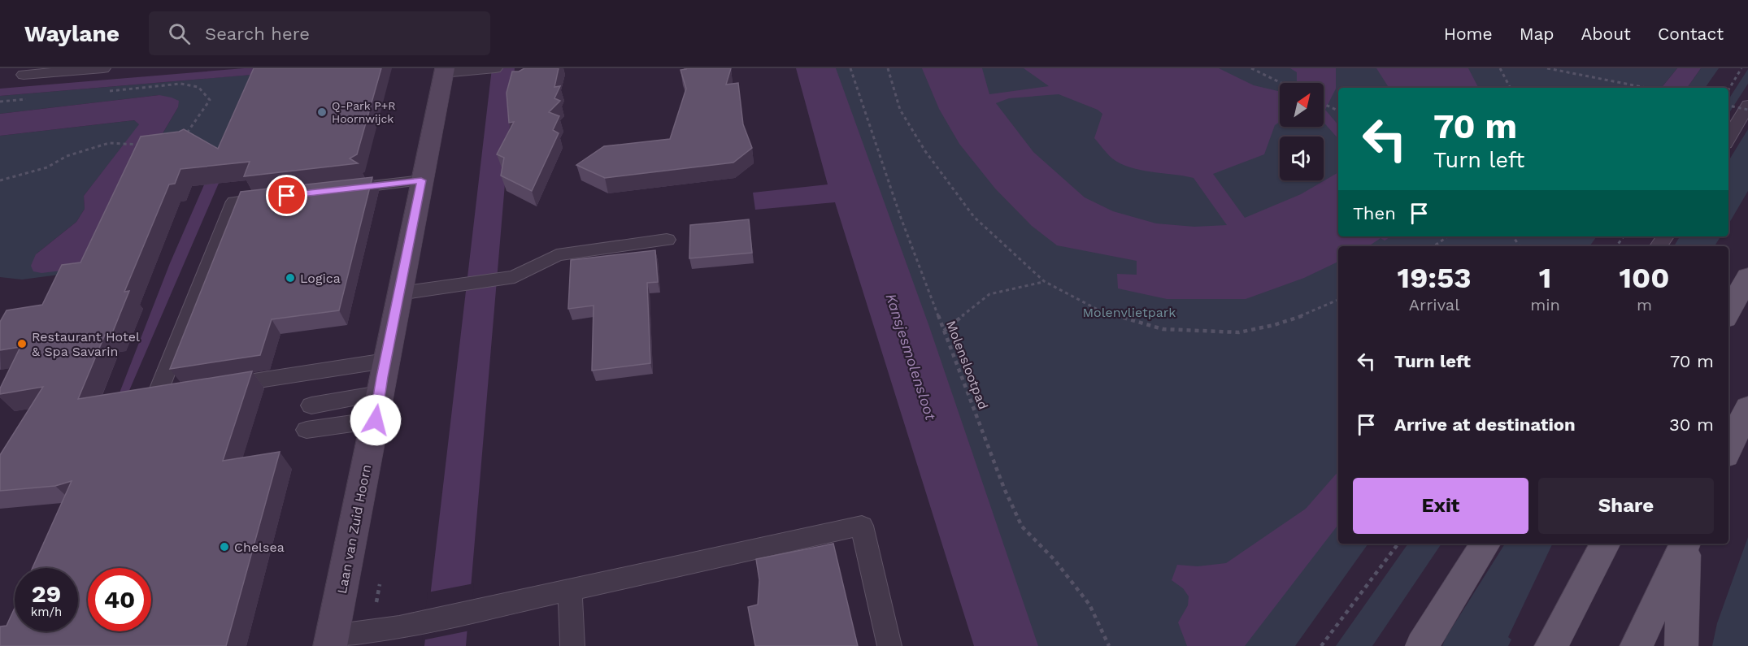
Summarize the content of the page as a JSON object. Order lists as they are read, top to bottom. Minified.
{"streets":{"street":["Laan van Zuid Hoorn"],"path":["Molenslootpad"]},"water":["Kansjesmolensloot"],"parks":["Molenvlietpark"],"places":["Q-Park P+R Hoornwijck","Logica","Restaurant Hotel & Spa Savarin","Chelsea"],"north":"top right","page":{"header":"Waylane","search":"Search here","nav":["Home","Map","About","Contact"],"turn":["70 m","Turn left"],"then":"Then","eta":["19:53","Arrival","1","min","100","m"],"list":[{"name":"Turn left","value":"70 m"},{"name":"Arrive at destination","value":"30 m"}],"buttons":["Exit","Share"],"speed":"29 km/h","limit":"40"}}
